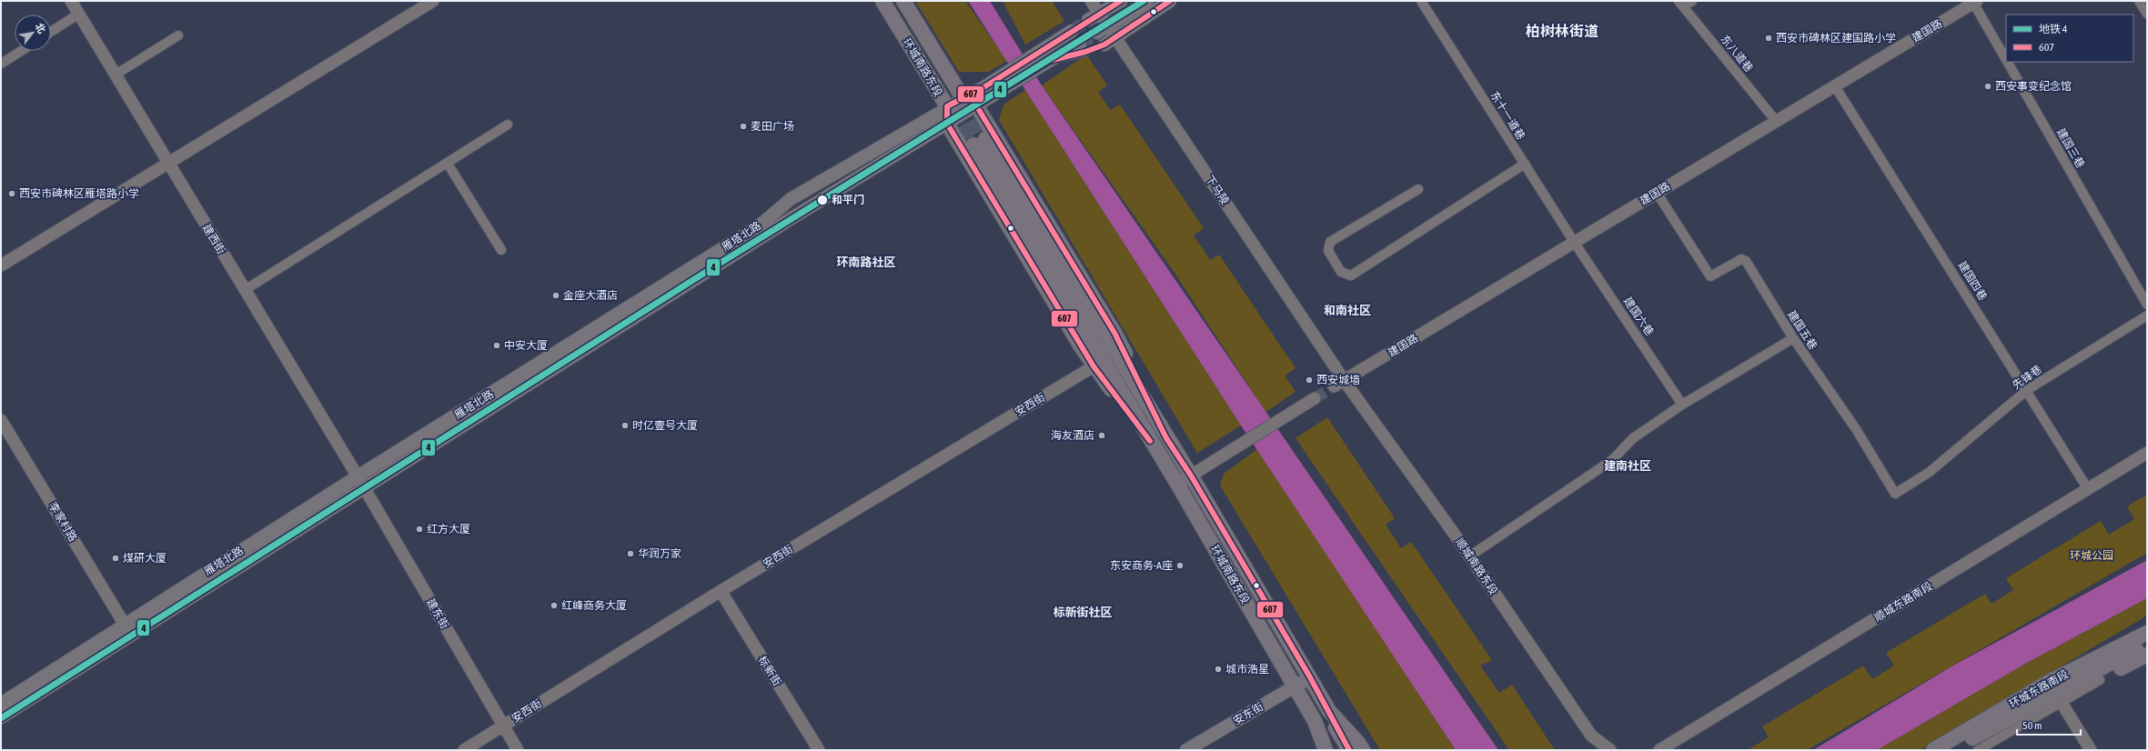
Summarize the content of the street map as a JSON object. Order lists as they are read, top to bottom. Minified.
{"streets":{"main road":["环城南路东段","雁塔北路","环城东路南段","安东街"],"street":["建国路","东八道巷","东十一道巷","建国三巷","下马陵","建西街","建国四巷","建国六巷","建国五巷","先锋巷","安西街","李家村路","顺城南路东段","顺城东路南段","建东街","标新街"]},"crossings":[["建国路","东八道巷"],["建国路","东十一道巷"],["建国路","建国三巷"],["建国路","下马陵"],["建国路","建国四巷"],["建国路","建国六巷"],["建国路","建国五巷"],["建国路","顺城南路东段"],["环城南路东段","雁塔北路"],["环城南路东段","安西街"],["环城南路东段","安东街"],["东十一道巷","建国六巷"],["下马陵","顺城南路东段"],["雁塔北路","建西街"],["雁塔北路","李家村路"],["雁塔北路","建东街"],["建西街","建东街"],["建国四巷","先锋巷"],["建国四巷","顺城东路南段"],["建国五巷","先锋巷"],["安西街","建东街"],["安西街","标新街"]],"districts":["柏树林街道","环南路社区","和南社区","建南社区","标新街社区"],"parks":["环城公园"],"places":["西安市碑林区建国路小学","西安事变纪念馆","麦田广场","西安市碑林区雁塔路小学","和平门","金座大酒店","中安大厦","西安城墙","时亿壹号大厦","海友酒店","红方大厦","华润万家","煤研大厦","东安商务-A座","红峰商务大厦","城市浩星"],"lines":["metro line 4","transit line 607"],"legend":["地铁 4","607"],"scale_bar":"50 m","north":"top right"}
